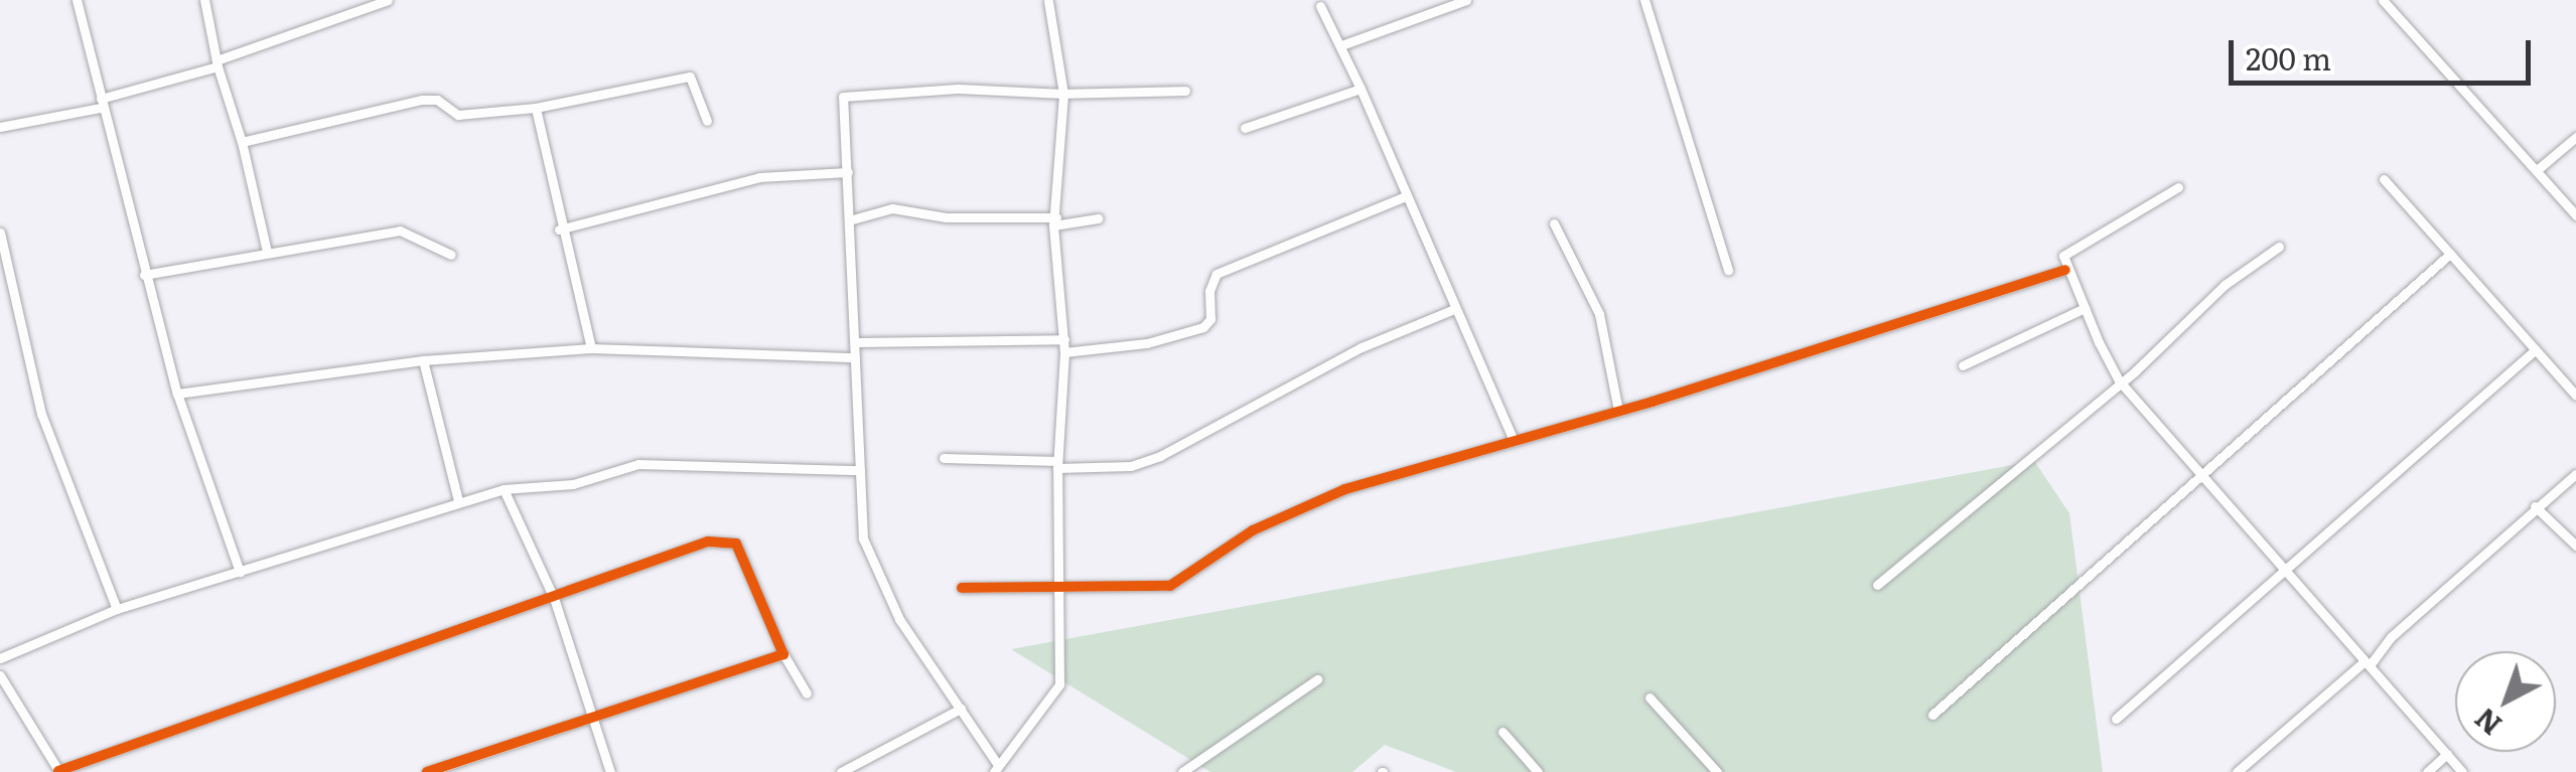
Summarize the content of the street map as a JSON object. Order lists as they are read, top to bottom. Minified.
{"scale_bar":"200 m","north":"bottom left"}
